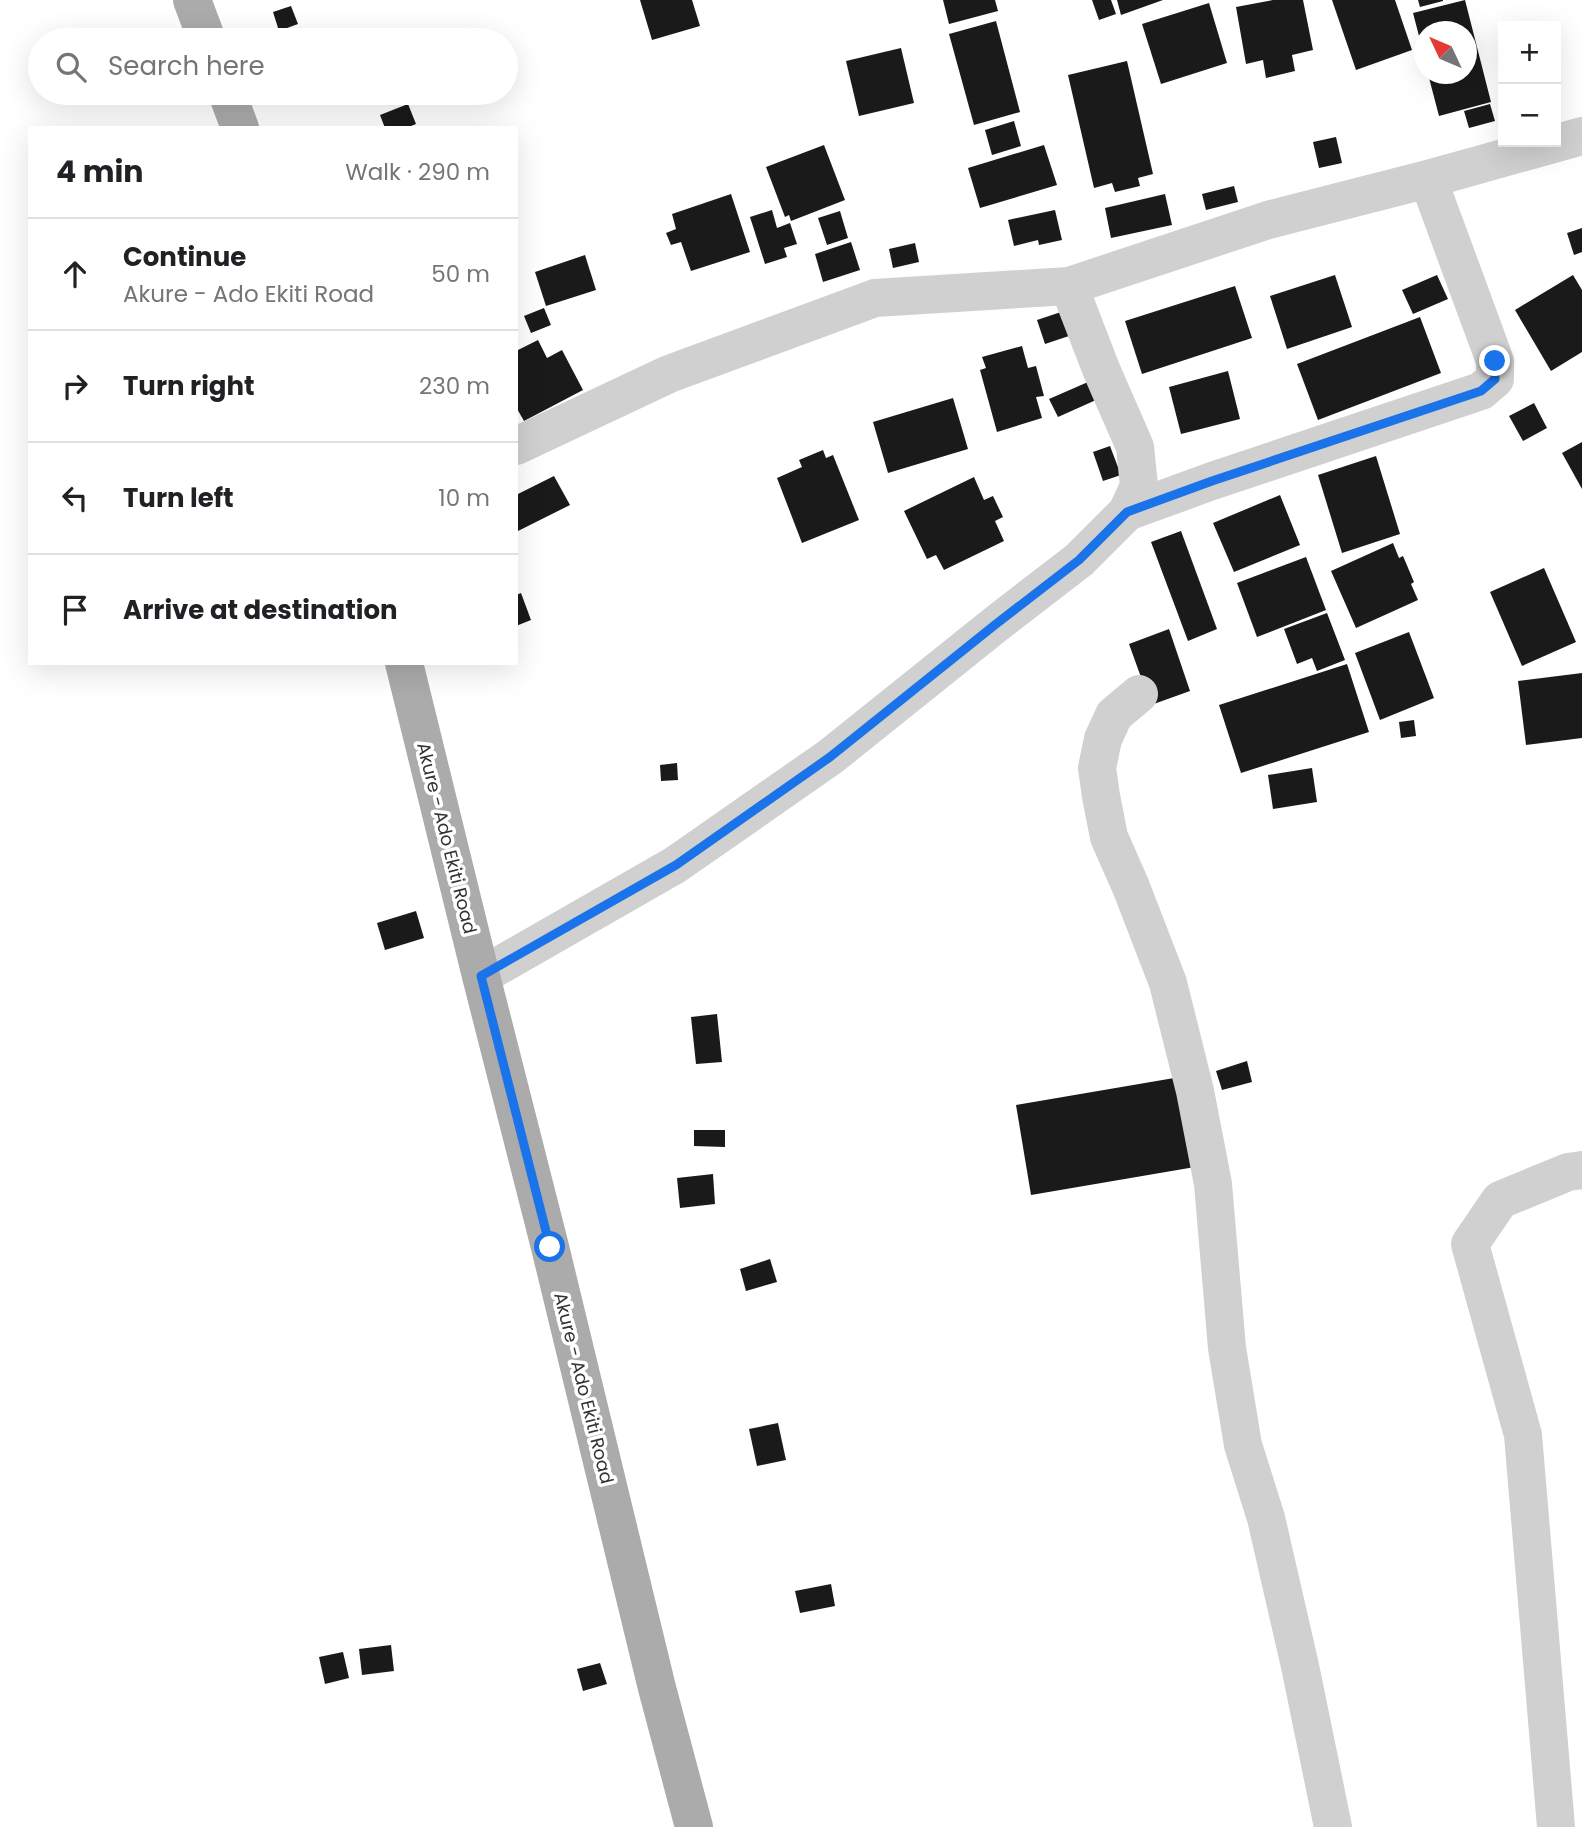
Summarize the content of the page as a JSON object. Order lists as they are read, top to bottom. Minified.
{"streets":{"main road":["Akure - Ado Ekiti Road"]},"north":"top left","page":{"map_buttons":["+","−"],"search":"Search here","heading":["4 min","Walk · 290 m"],"list":[["Continue","Akure - Ado Ekiti Road","50 m"],["Turn right","230 m"],["Turn left","10 m"],"Arrive at destination"]}}
